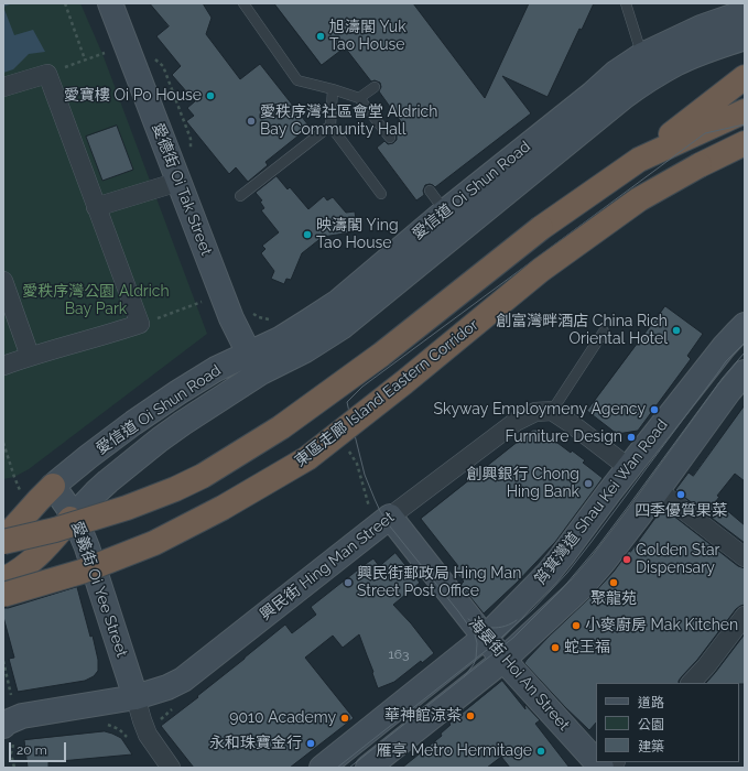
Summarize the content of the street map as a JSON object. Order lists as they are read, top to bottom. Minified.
{"streets":{"highway":["東區走廊 Island Eastern Corridor"],"main road":["愛德街 Oi Tak Street","愛信道 Oi Shun Road","筲箕灣道 Shau Kei Wan Road","興民街 Hing Man Street","愛義街 Oi Yee Street","海晏街 Hoi An Street"]},"crossings":[["愛德街 Oi Tak Street","愛信道 Oi Shun Road"],["愛信道 Oi Shun Road","愛義街 Oi Yee Street"],["筲箕灣道 Shau Kei Wan Road","海晏街 Hoi An Street"],["興民街 Hing Man Street","愛義街 Oi Yee Street"],["興民街 Hing Man Street","海晏街 Hoi An Street"]],"parks":["愛秩序灣公園 Aldrich Bay Park"],"places":["旭濤閣 Yuk Tao House","愛寶樓 Oi Po House","愛秩序灣社區會堂 Aldrich Bay Community Hall","映濤閣 Ying Tao House","創富灣畔酒店 China Rich Oriental Hotel","Skyway Employmeny Agency","Furniture Design","創興銀行 Chong Hing Bank","四季優質果菜","Golden Star Dispensary","興民街郵政局 Hing Man Street Post Office","聚龍苑","小麥廚房 Mak Kitchen","蛇王福","華神館涼茶","9010 Academy","永和珠寶金行","雁亭 Metro Hermitage"],"house_numbers":["163"],"legend":["道路","公園","建築"],"scale_bar":"20 m"}
